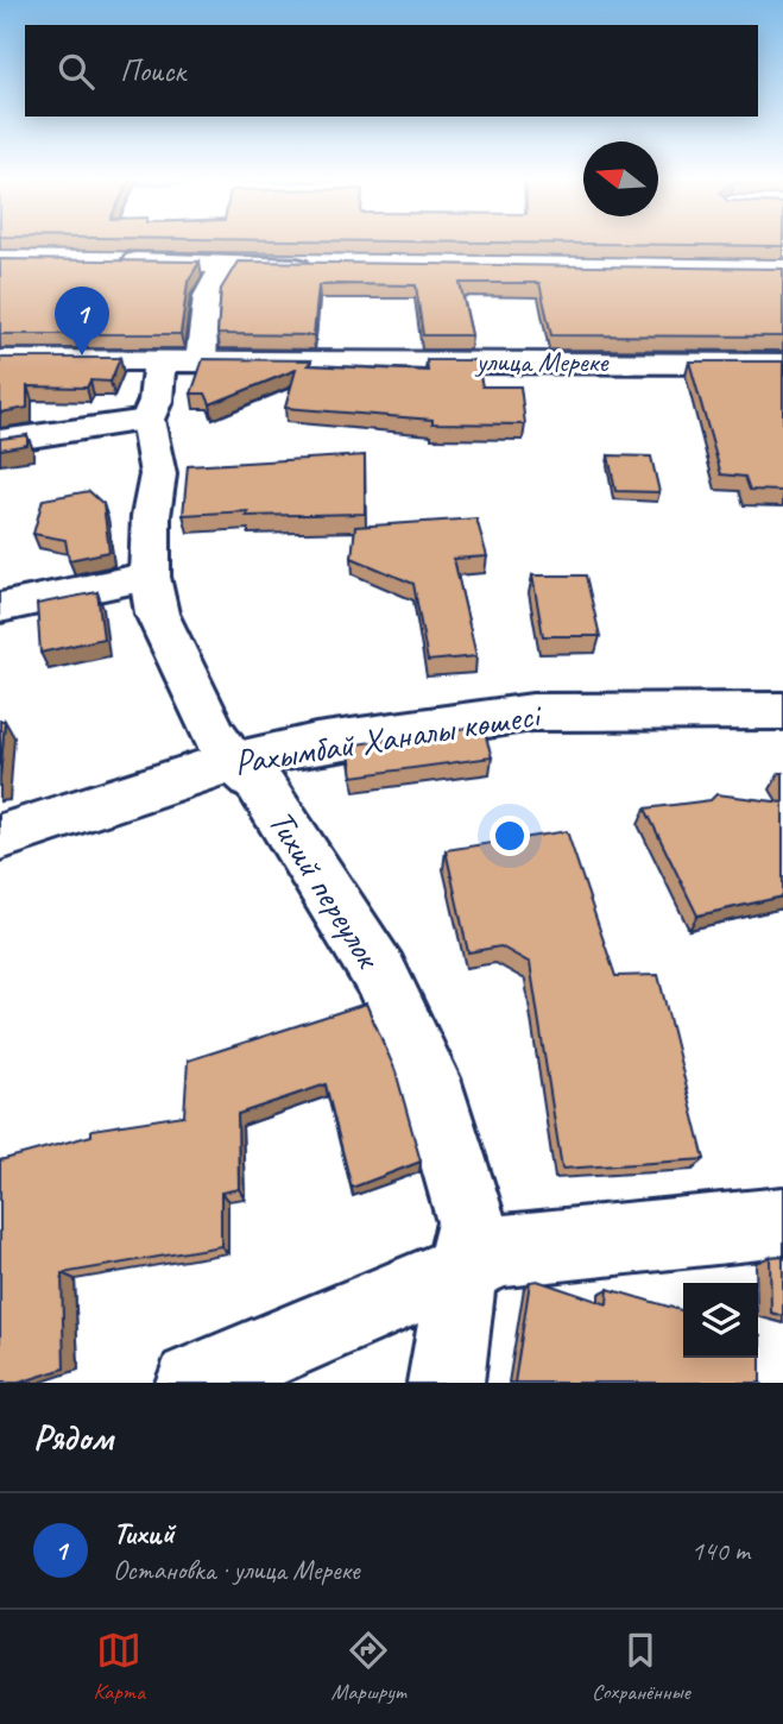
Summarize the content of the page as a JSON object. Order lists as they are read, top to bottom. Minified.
{"streets":{"street":["улица Мереке","Рахымбай Ханалы көшесі","Тихий переулок"]},"crossings":[["улица Мереке","Тихий переулок"],["Рахымбай Ханалы көшесі","Тихий переулок"]],"north":"left","page":{"search":"Поиск","pins":"1","heading":"Рядом","list":[{"mark":"1","name":"Тихий","note":"Остановка · улица Мереке","value":"140 m"}],"nav":["Карта","Маршрут","Сохранённые"]}}
